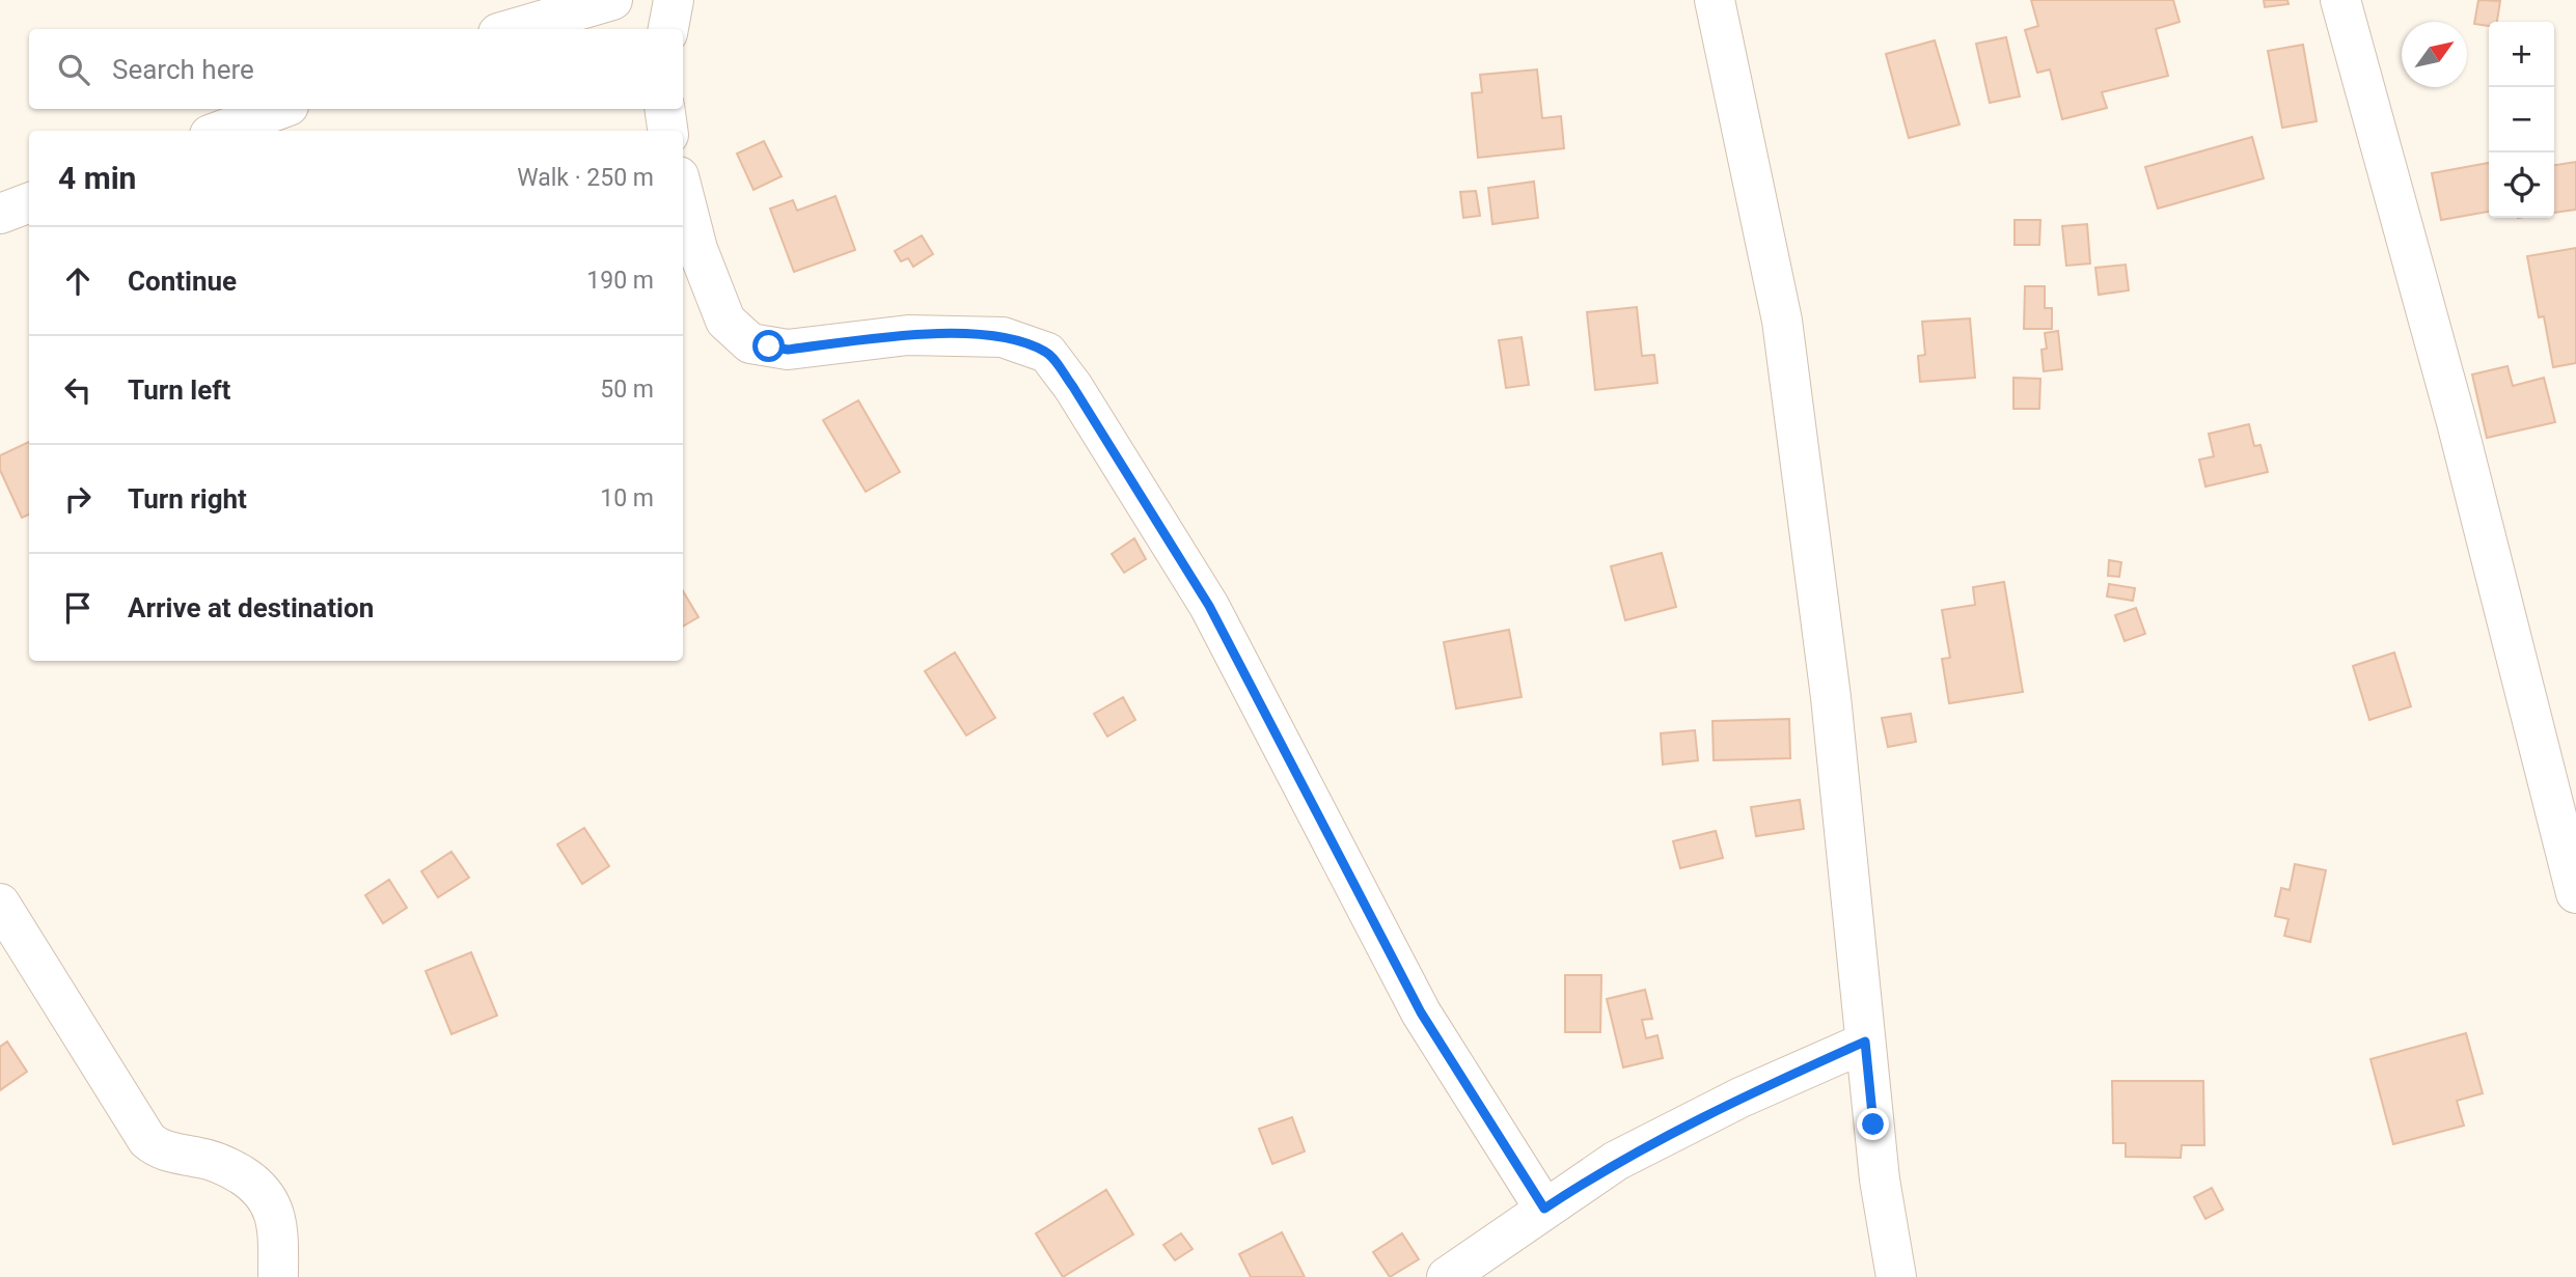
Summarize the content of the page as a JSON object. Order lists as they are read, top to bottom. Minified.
{"north":"top right","page":{"map_buttons":["+","−"],"search":"Search here","heading":["4 min","Walk · 250 m"],"list":[["Continue","190 m"],["Turn left","50 m"],["Turn right","10 m"],"Arrive at destination"]}}
